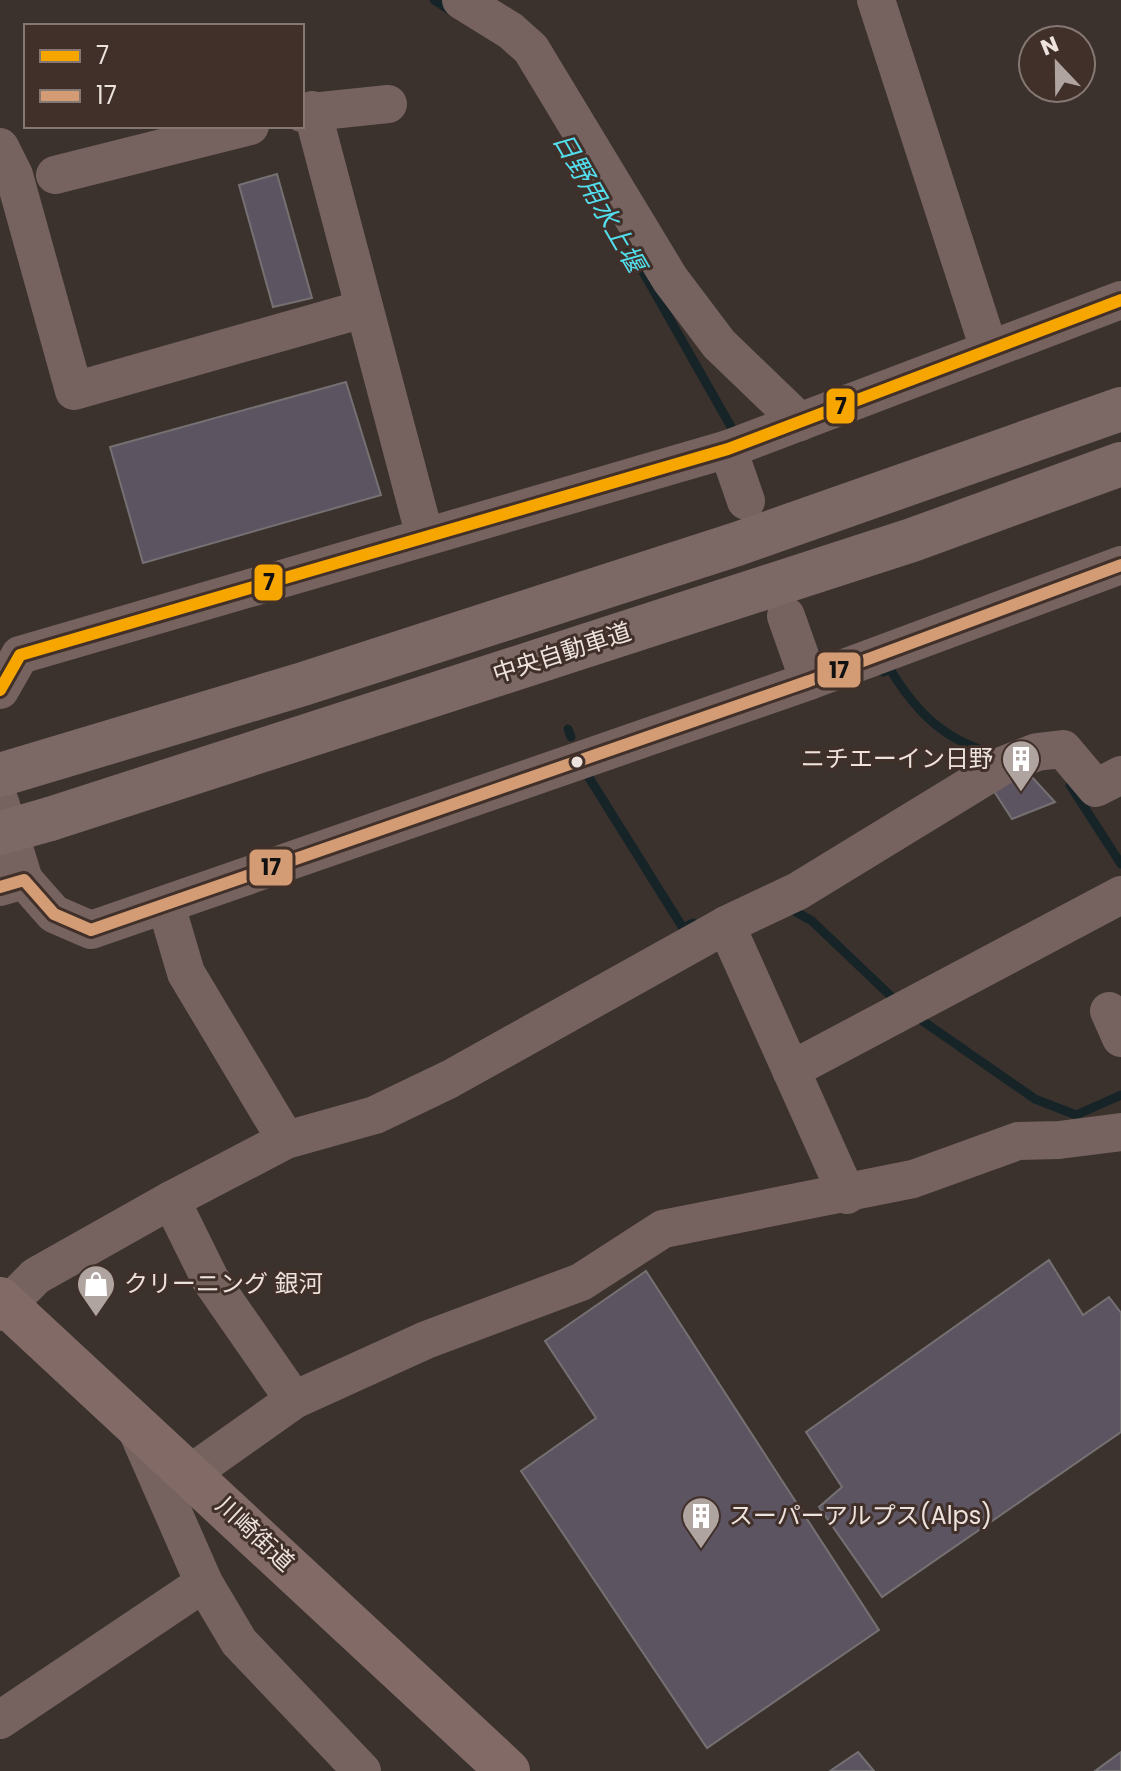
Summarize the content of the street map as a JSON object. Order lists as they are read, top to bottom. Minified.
{"streets":{"highway":["中央自動車道"],"main road":["川崎街道"]},"water":["日野用水上堰"],"places":{"building":["ニチエーイン日野","スーパーアルプス(Alps)"],"shop":["クリーニング 銀河"]},"lines":["transit line 7","transit line 17"],"legend":["7","17"],"north":"top"}
